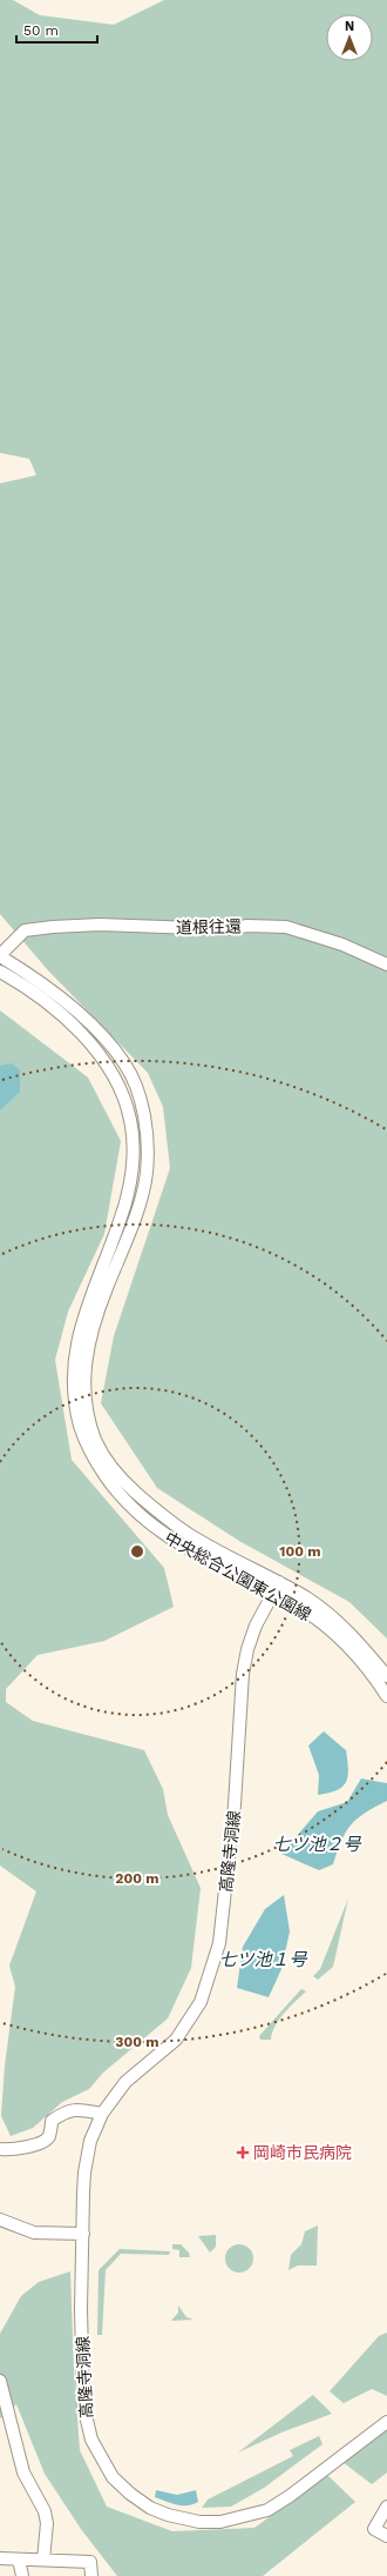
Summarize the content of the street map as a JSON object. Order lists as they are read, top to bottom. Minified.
{"streets":{"street":["道根往還","中央総合公園東公園線","高隆寺洞線"]},"crossings":[["中央総合公園東公園線","高隆寺洞線"]],"water":["七ツ池２号","七ツ池１号"],"places":{"health":["岡崎市民病院"]},"scale_bar":"50 m","north":"top","rings":["100 m","200 m","300 m"]}
